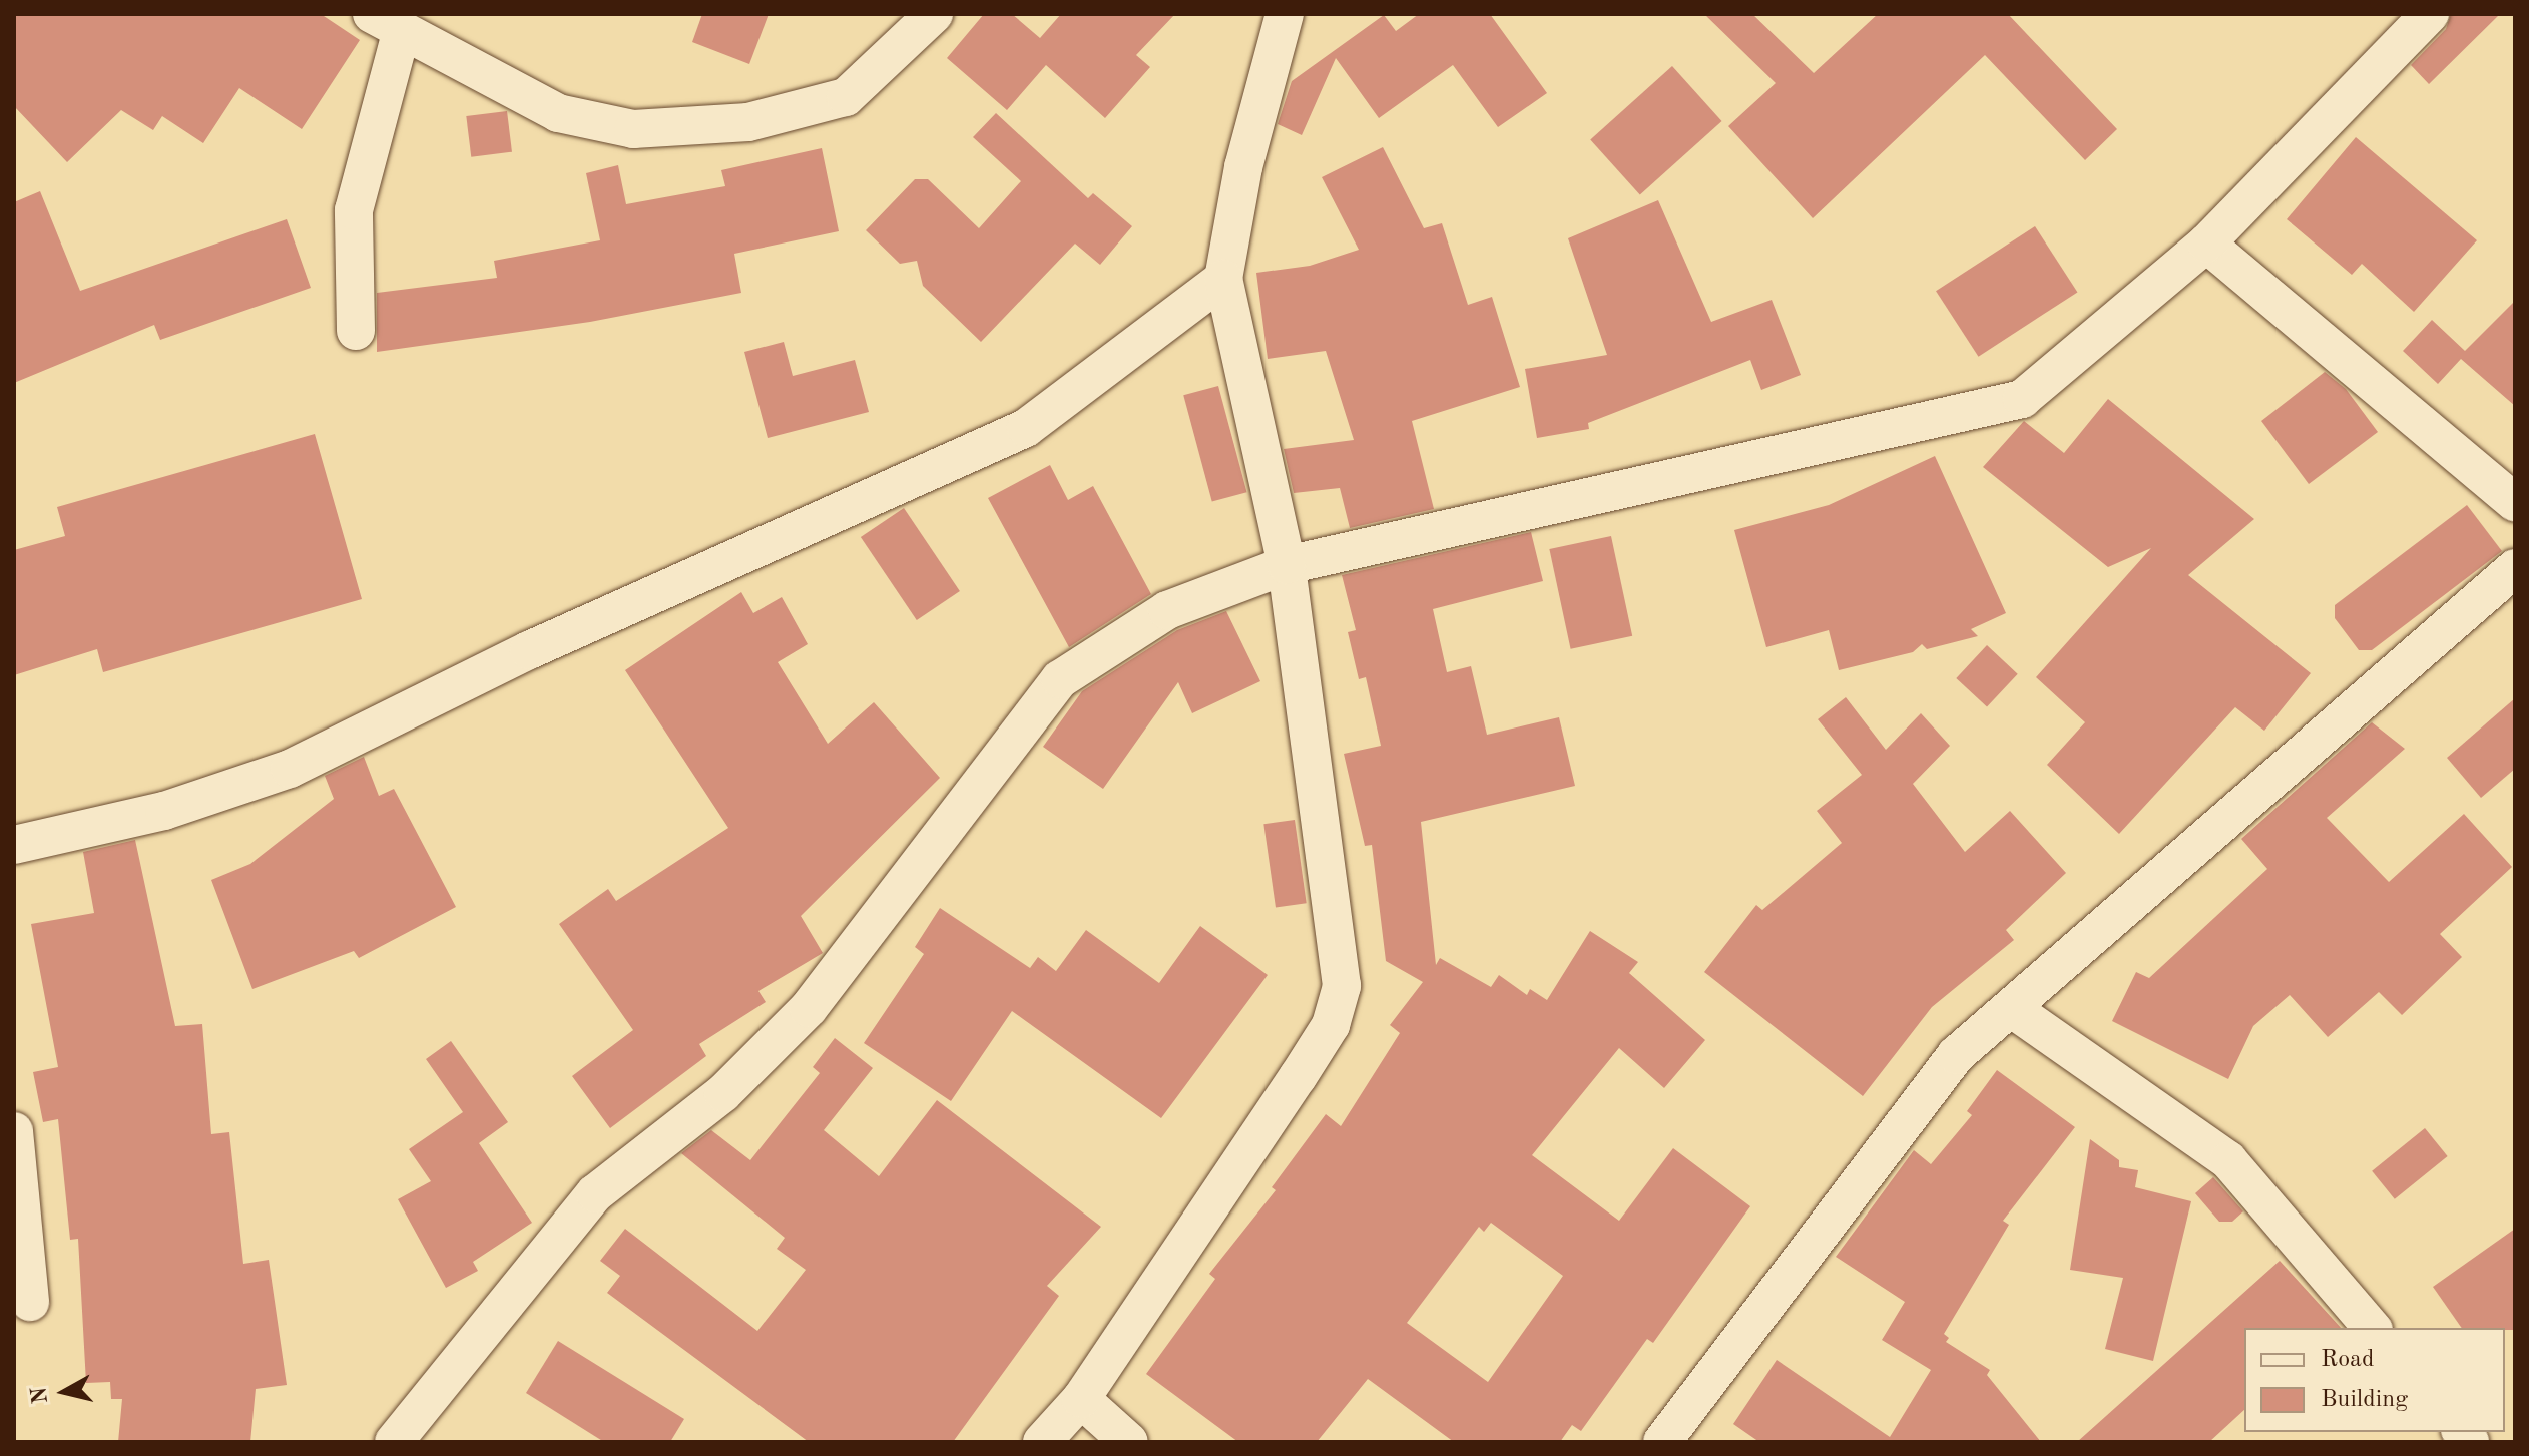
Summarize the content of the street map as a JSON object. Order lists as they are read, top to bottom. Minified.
{"legend":["Road","Building"],"north":"left"}
